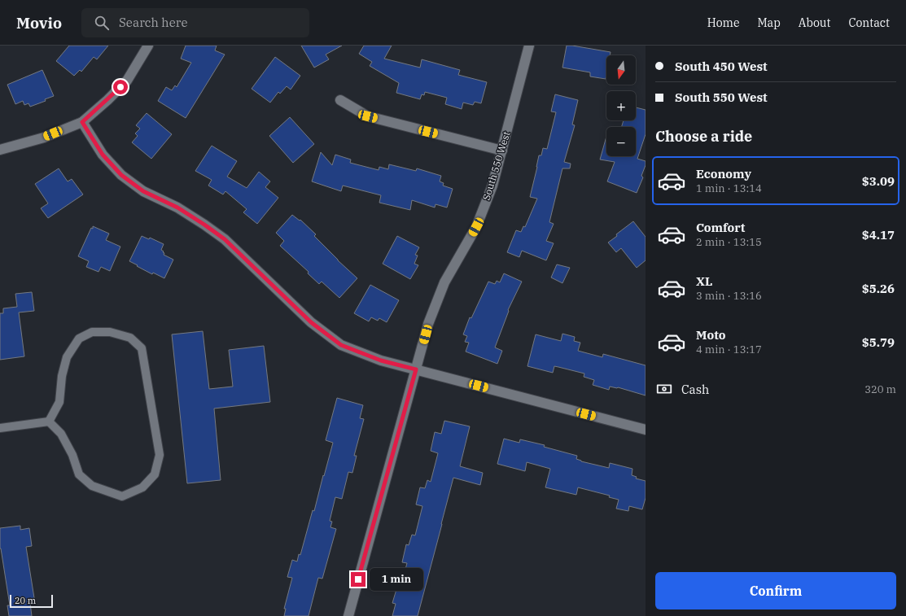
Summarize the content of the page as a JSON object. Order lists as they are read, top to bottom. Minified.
{"streets":{"street":["South 550 West"]},"scale_bar":"20 m","north":"bottom","page":{"header":"Movio","search":"Search here","nav":["Home","Map","About","Contact"],"banner":["South 450 West","South 550 West"],"map_buttons":["+","−"],"heading":"Choose a ride","list":[{"name":"Economy","note":"1 min · 13:14","value":"$3.09"},{"name":"Comfort","note":"2 min · 13:15","value":"$4.17"},{"name":"XL","note":"3 min · 13:16","value":"$5.26"},{"name":"Moto","note":"4 min · 13:17","value":"$5.79"}],"pay":["Cash","320 m"],"buttons":"Confirm","bubble":"1 min","scale":"20 m"}}
